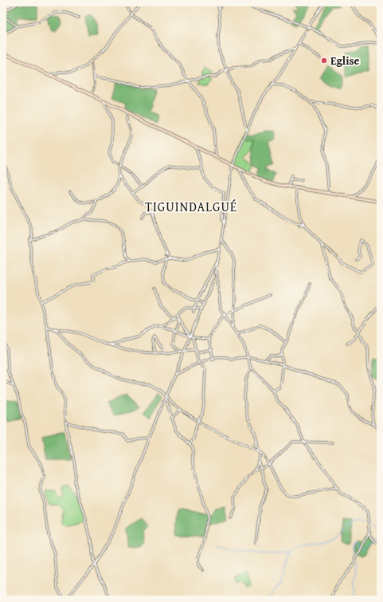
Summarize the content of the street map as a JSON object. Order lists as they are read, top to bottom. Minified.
{"districts":["TIGUINDALGUÉ"],"places":["Eglise"]}
